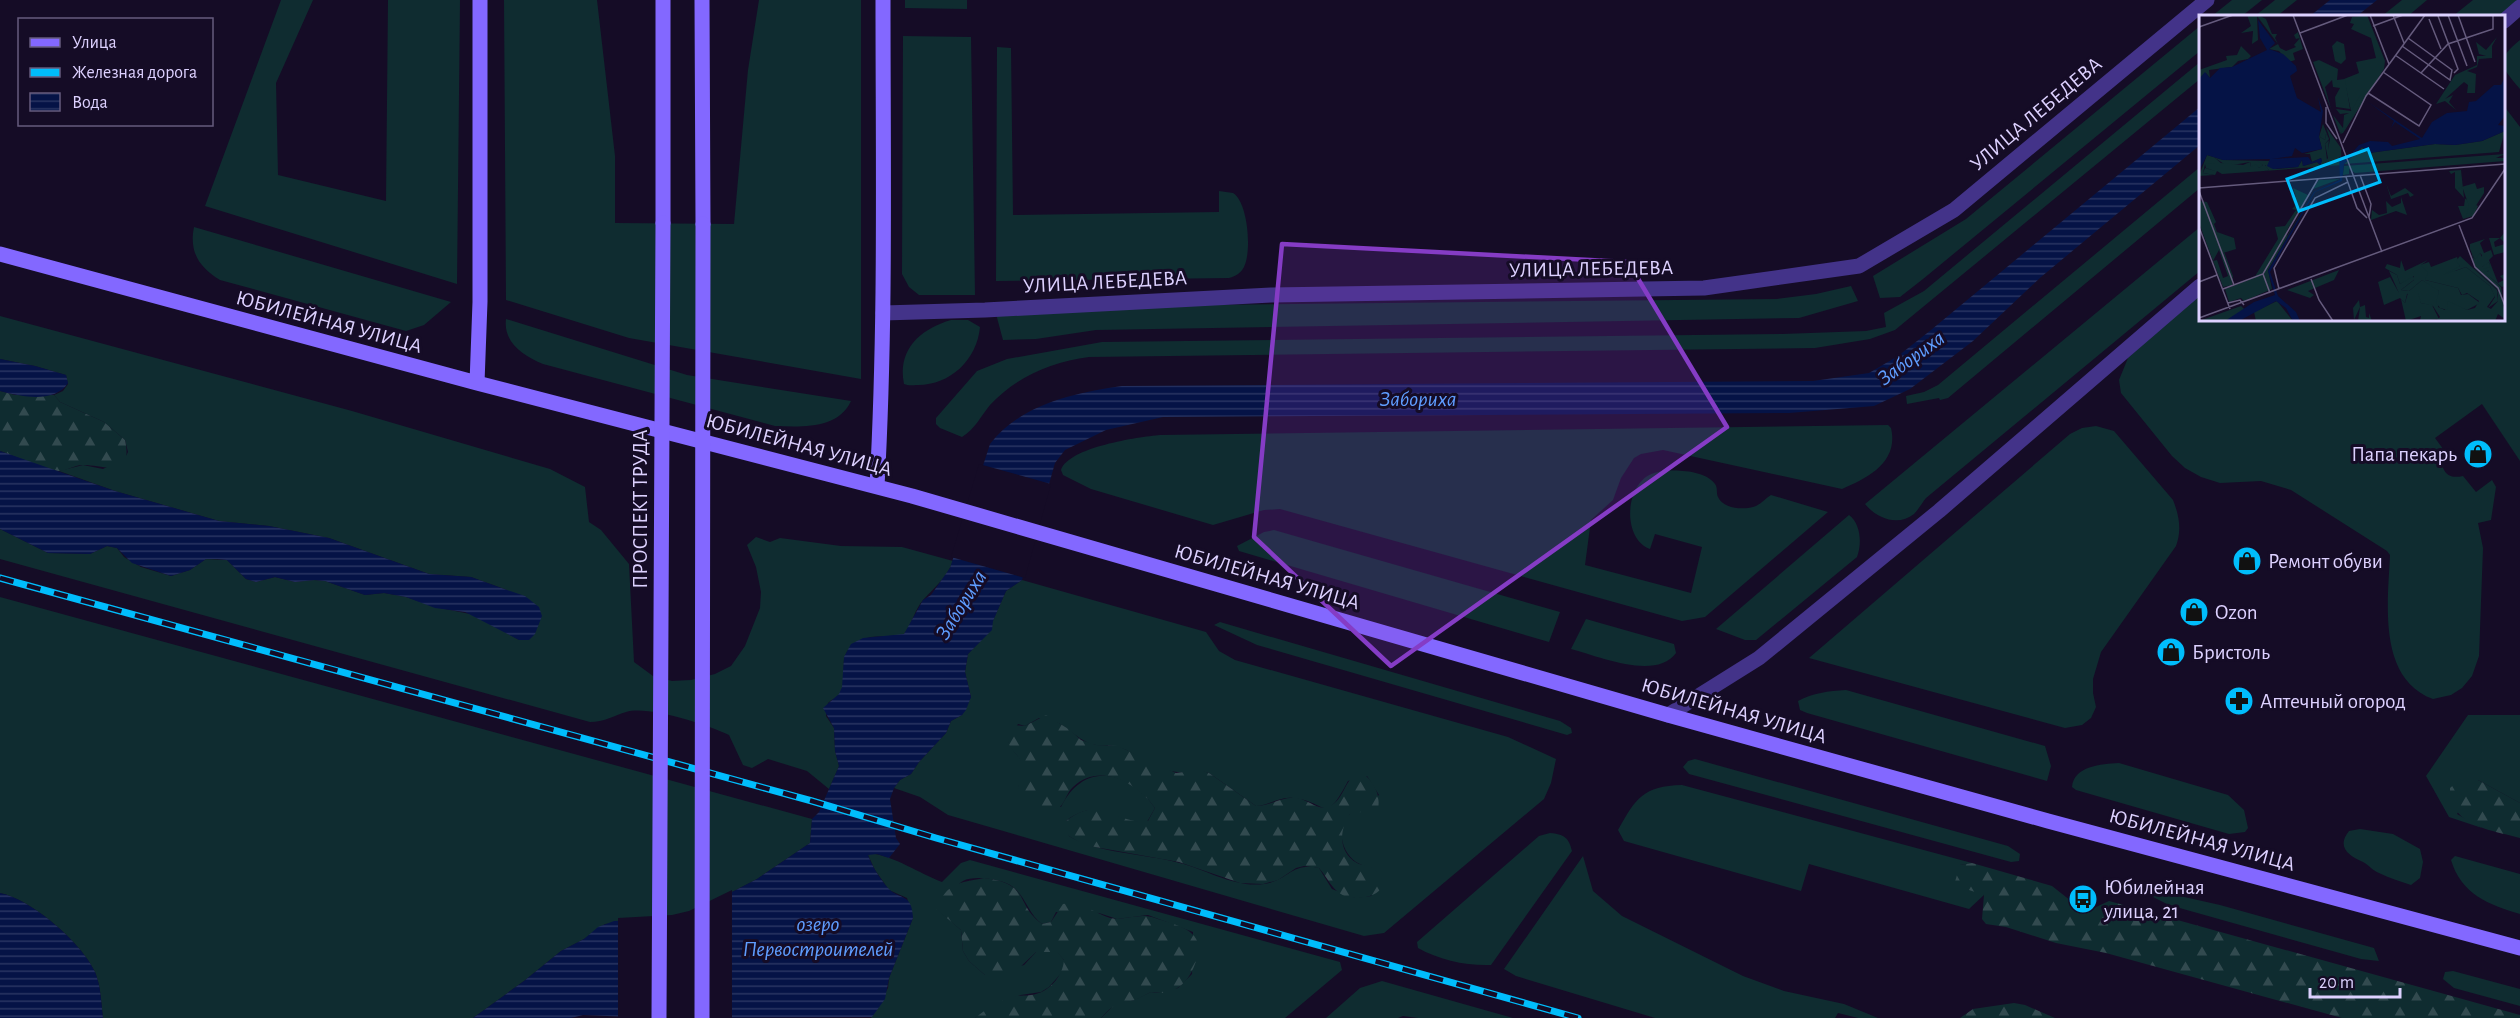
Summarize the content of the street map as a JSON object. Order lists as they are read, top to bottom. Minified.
{"streets":{"main road":["ЮБИЛЕЙНАЯ УЛИЦА","ПРОСПЕКТ ТРУДА"],"street":["УЛИЦА ЛЕБЕДЕВА"]},"water":["Забориха","озеро Первостроителей"],"places":{"shop":["Папа пекарь","Ремонт обуви","Ozon","Бристоль"],"pharmacy":["Аптечный огород"],"bus stop":["Юбилейная улица, 21"]},"legend":["Улица","Железная дорога","Вода"],"scale_bar":"20 m"}
